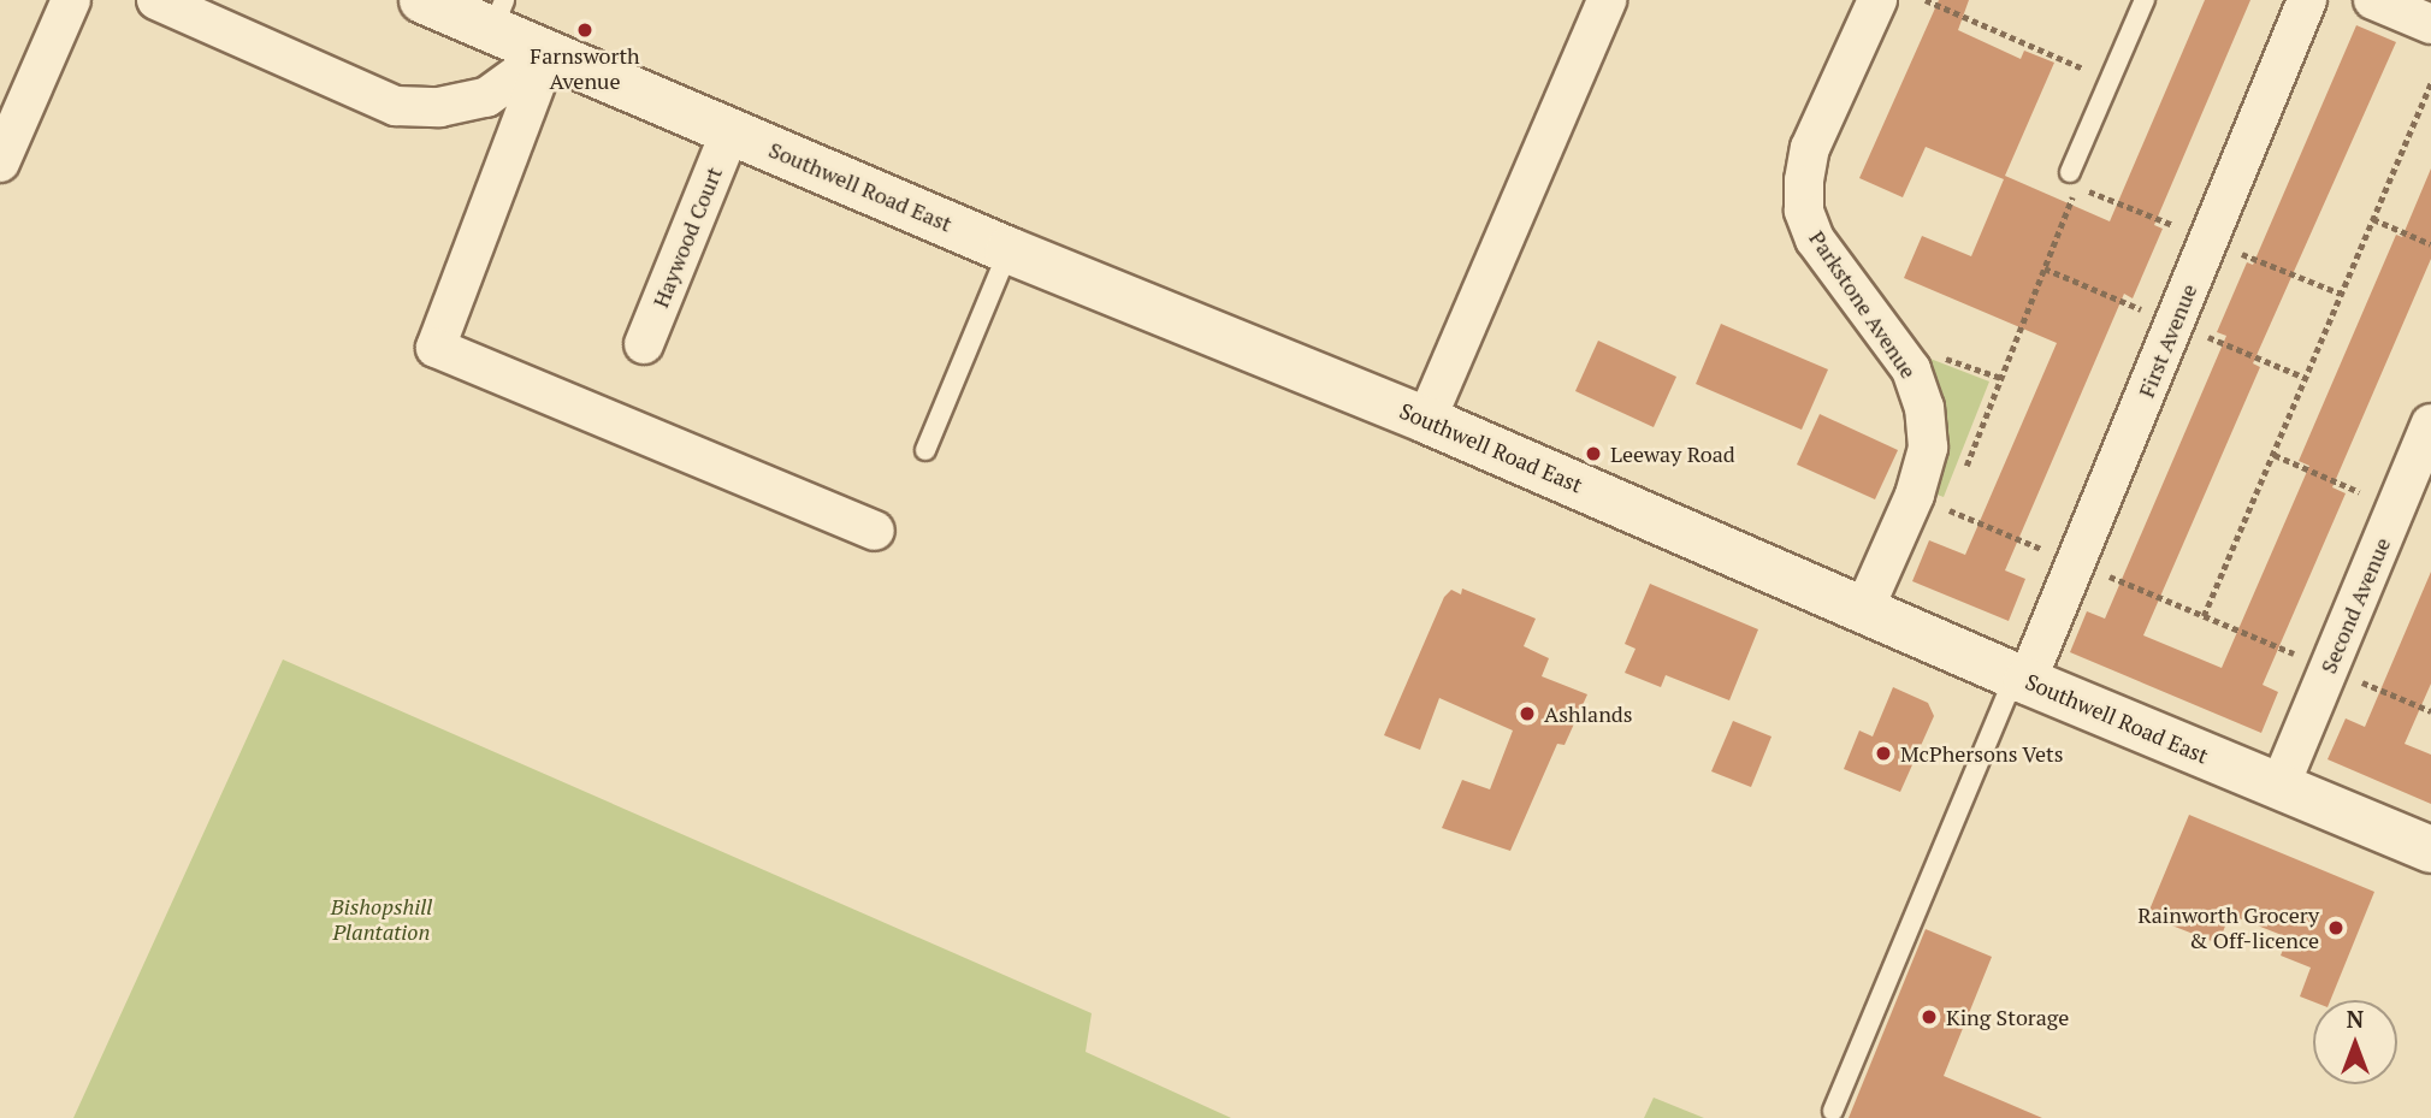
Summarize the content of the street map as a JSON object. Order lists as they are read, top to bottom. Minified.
{"streets":{"main road":["Southwell Road East"],"street":["Haywood Court","Parkstone Avenue","First Avenue","Second Avenue"]},"crossings":[["Southwell Road East","Haywood Court"],["Southwell Road East","Parkstone Avenue"],["Southwell Road East","First Avenue"],["Southwell Road East","Second Avenue"]],"parks":["Bishopshill Plantation"],"places":["Farnsworth Avenue","Leeway Road","Ashlands","McPhersons Vets","Rainworth Grocery & Off-licence","King Storage"],"north":"top"}
